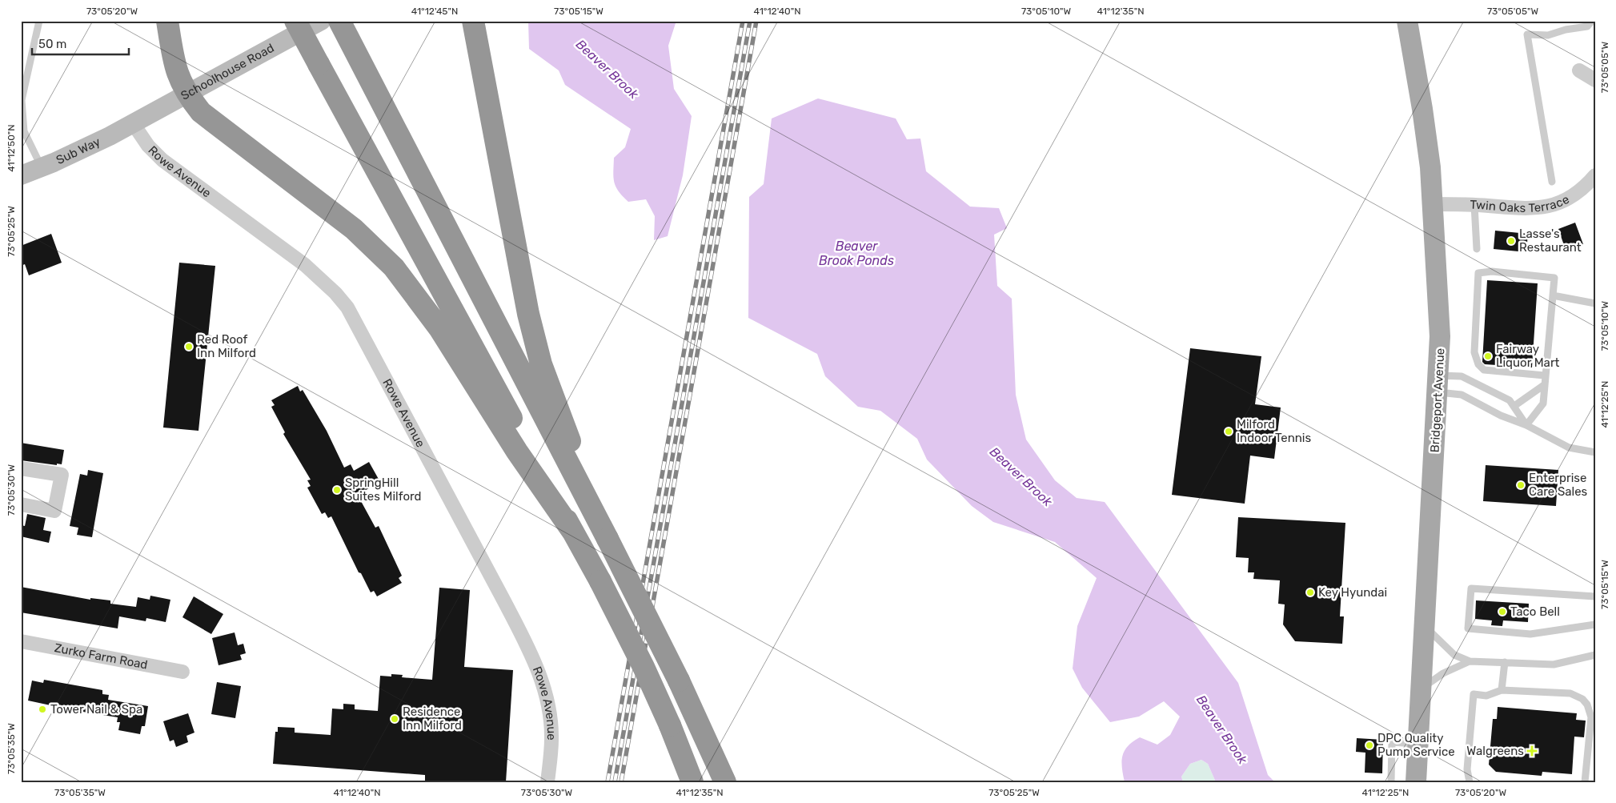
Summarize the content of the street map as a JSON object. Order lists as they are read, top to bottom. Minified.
{"streets":{"main road":["Schoolhouse Road","Sub Way","Bridgeport Avenue"],"street":["Rowe Avenue","Twin Oaks Terrace","Zurko Farm Road"]},"crossings":[["Schoolhouse Road","Sub Way"],["Schoolhouse Road","Rowe Avenue"],["Sub Way","Rowe Avenue"],["Twin Oaks Terrace","Bridgeport Avenue"]],"water":["Beaver Brook","Beaver Brook Ponds"],"places":{"other":["Lasse's Restaurant","Red Roof Inn Milford","Fairway Liquor Mart","Milford Indoor Tennis","Enterprise Care Sales","SpringHill Suites Milford","Key Hyundai","Taco Bell","Tower Nail & Spa","Residence Inn Milford","DPC Quality Pump Service"],"health":["Walgreens"]},"scale_bar":"50 m","coordinates":["73°05'20\"W","41°12'45\"N","73°05'15\"W","41°12'40\"N","73°05'10\"W","41°12'35\"N","73°05'05\"W","41°12'50\"N","73°05'25\"W","41°12'25\"N","73°05'30\"W","73°05'35\"W"]}
